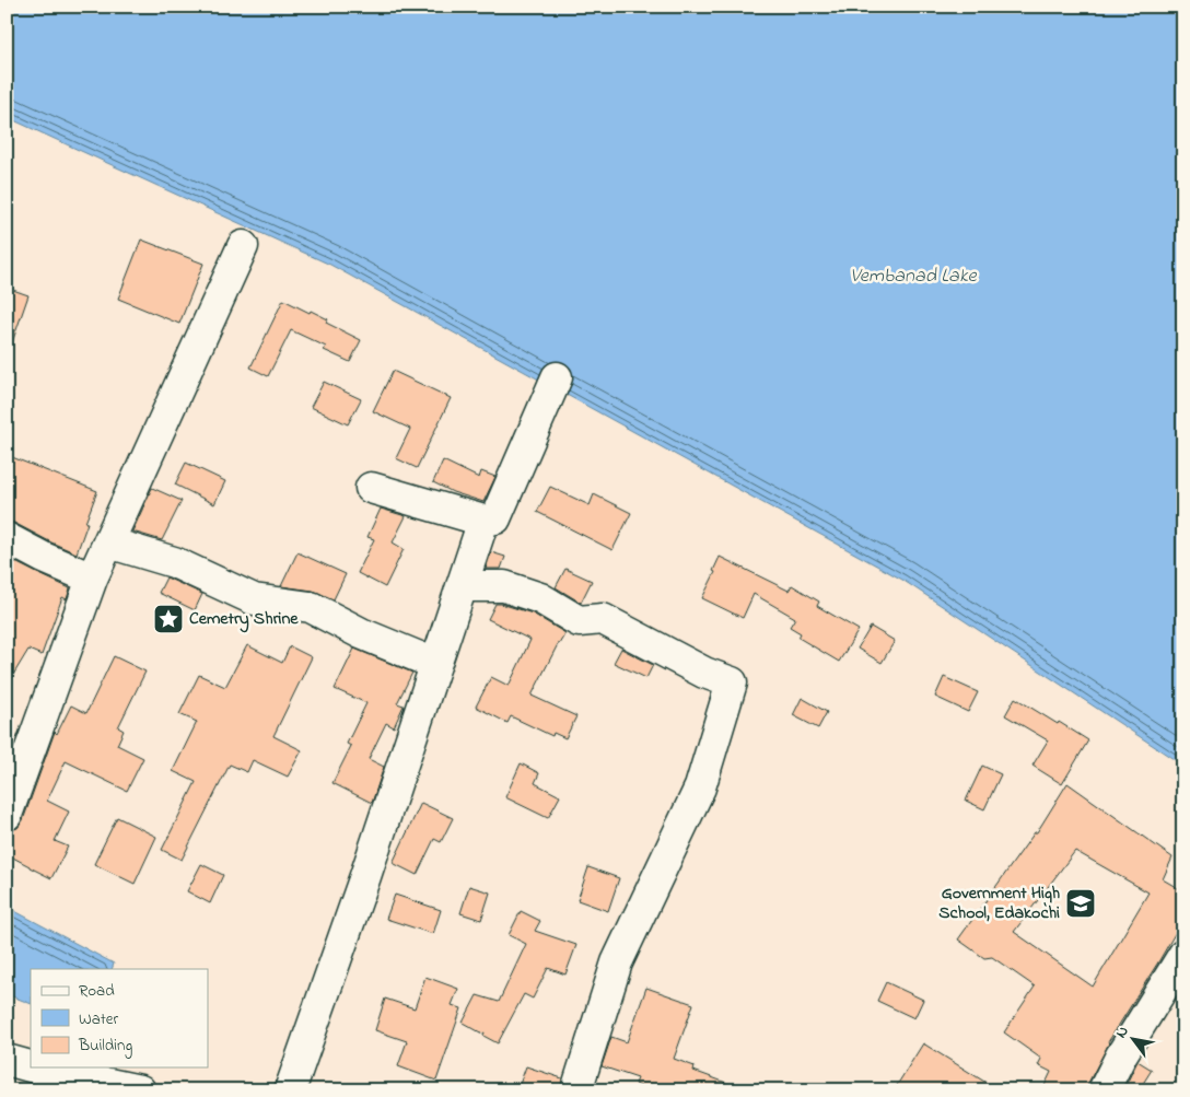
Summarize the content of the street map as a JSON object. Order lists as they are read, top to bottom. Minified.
{"water":["Vembanad Lake"],"places":{"place":["Cemetry Shrine"],"school or university":["Government High School, Edakochi"]},"legend":["Road","Water","Building"],"north":"top left"}
